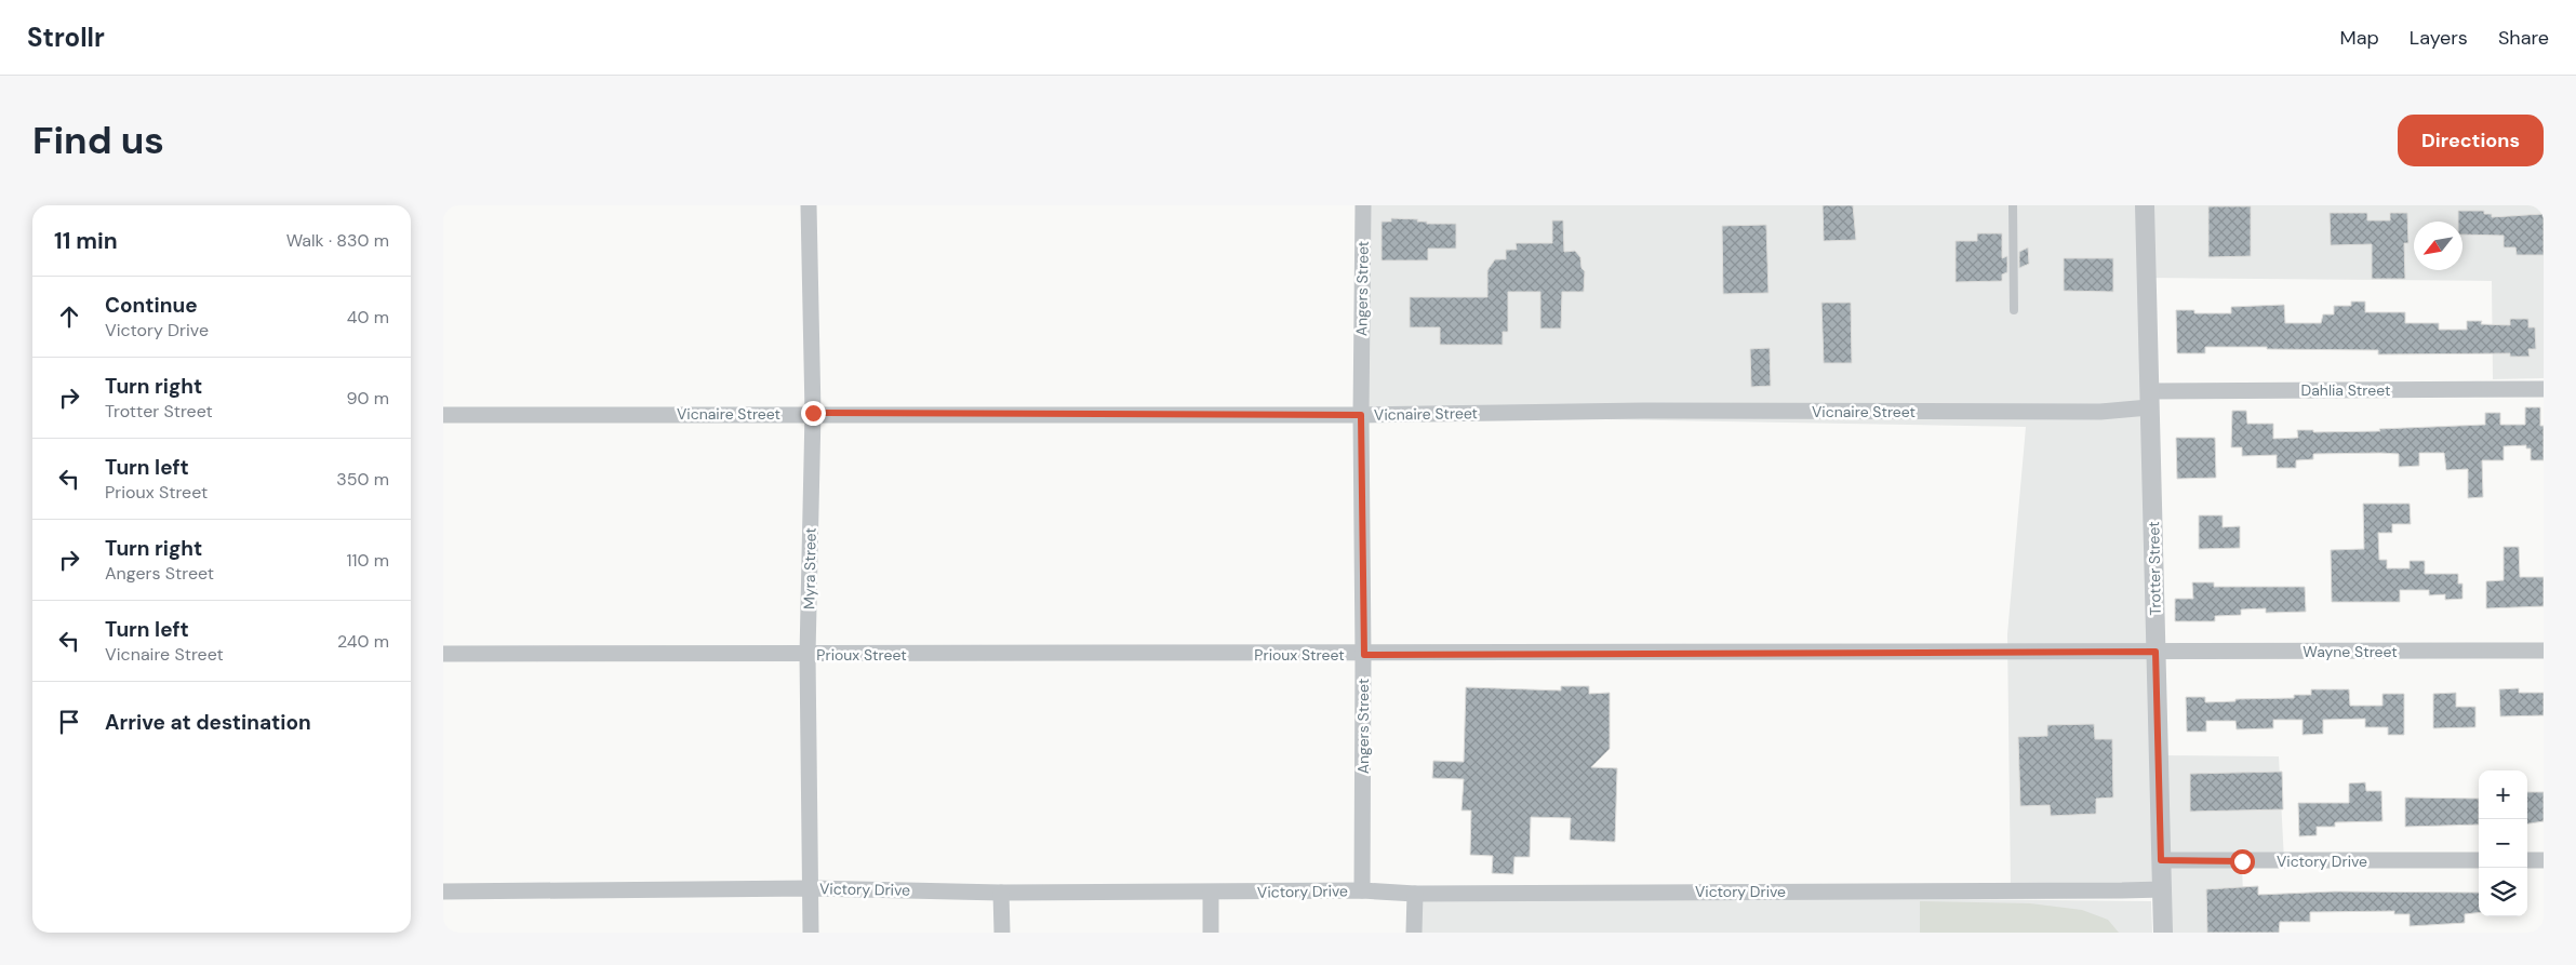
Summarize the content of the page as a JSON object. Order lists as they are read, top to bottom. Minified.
{"streets":{"street":["Angers Street","Dahlia Street","Vicnaire Street","Myra Street","Trotter Street","Wayne Street","Prioux Street","Victory Drive"]},"crossings":[["Angers Street","Vicnaire Street"],["Angers Street","Prioux Street"],["Angers Street","Victory Drive"],["Dahlia Street","Vicnaire Street"],["Dahlia Street","Trotter Street"],["Vicnaire Street","Myra Street"],["Vicnaire Street","Trotter Street"],["Myra Street","Prioux Street"],["Myra Street","Victory Drive"],["Trotter Street","Wayne Street"],["Trotter Street","Prioux Street"],["Trotter Street","Victory Drive"],["Wayne Street","Prioux Street"]],"north":"bottom left","page":{"header":"Strollr","nav":["Map","Layers","Share"],"buttons":"Directions","title":"Find us","heading":["11 min","Walk · 830 m"],"list":[["Continue","Victory Drive","40 m"],["Turn right","Trotter Street","90 m"],["Turn left","Prioux Street","350 m"],["Turn right","Angers Street","110 m"],["Turn left","Vicnaire Street","240 m"],"Arrive at destination"],"map_buttons":["+","−"]}}
